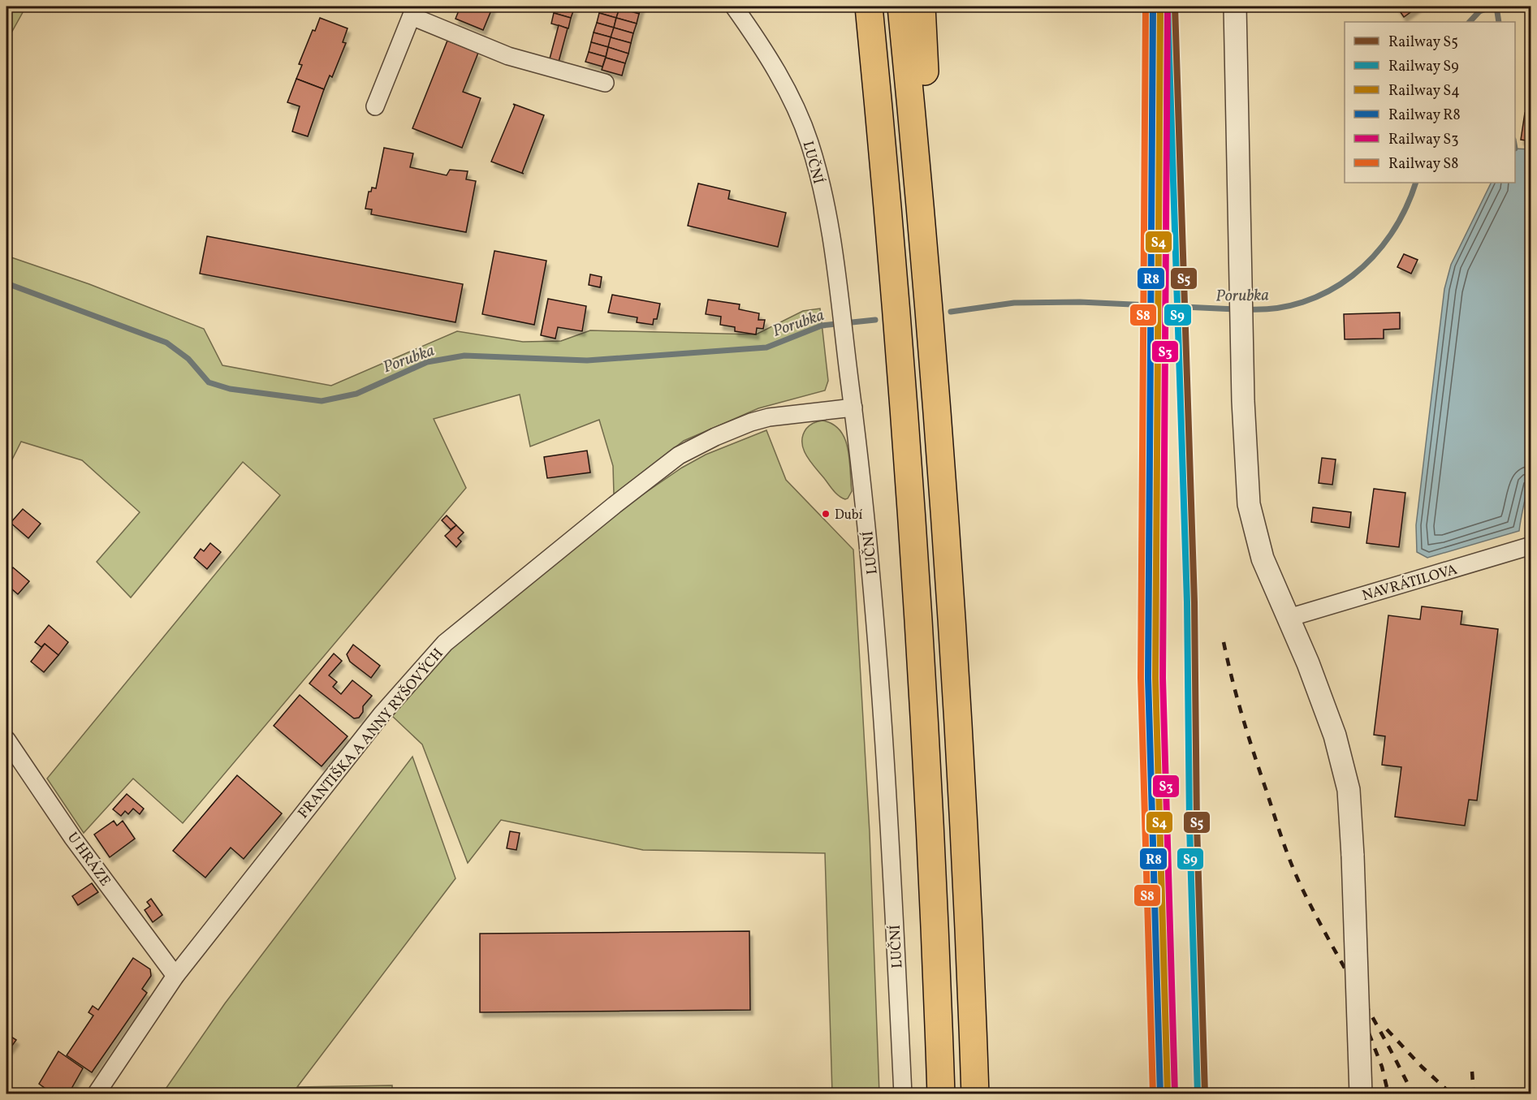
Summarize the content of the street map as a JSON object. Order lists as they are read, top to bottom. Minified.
{"streets":{"street":["LUČNÍ","NAVRÁTILOVA","FRANTIŠKA A ANNY RYŠOVÝCH","U HRÁZE"]},"crossings":[["LUČNÍ","FRANTIŠKA A ANNY RYŠOVÝCH"],["FRANTIŠKA A ANNY RYŠOVÝCH","U HRÁZE"]],"water":["Porubka"],"places":["Dubí"],"lines":["rail line S5","rail line S9","rail line S4","rail line R8","rail line S3","rail line S8"],"legend":["Railway S5","Railway S9","Railway S4","Railway R8","Railway S3","Railway S8"]}
